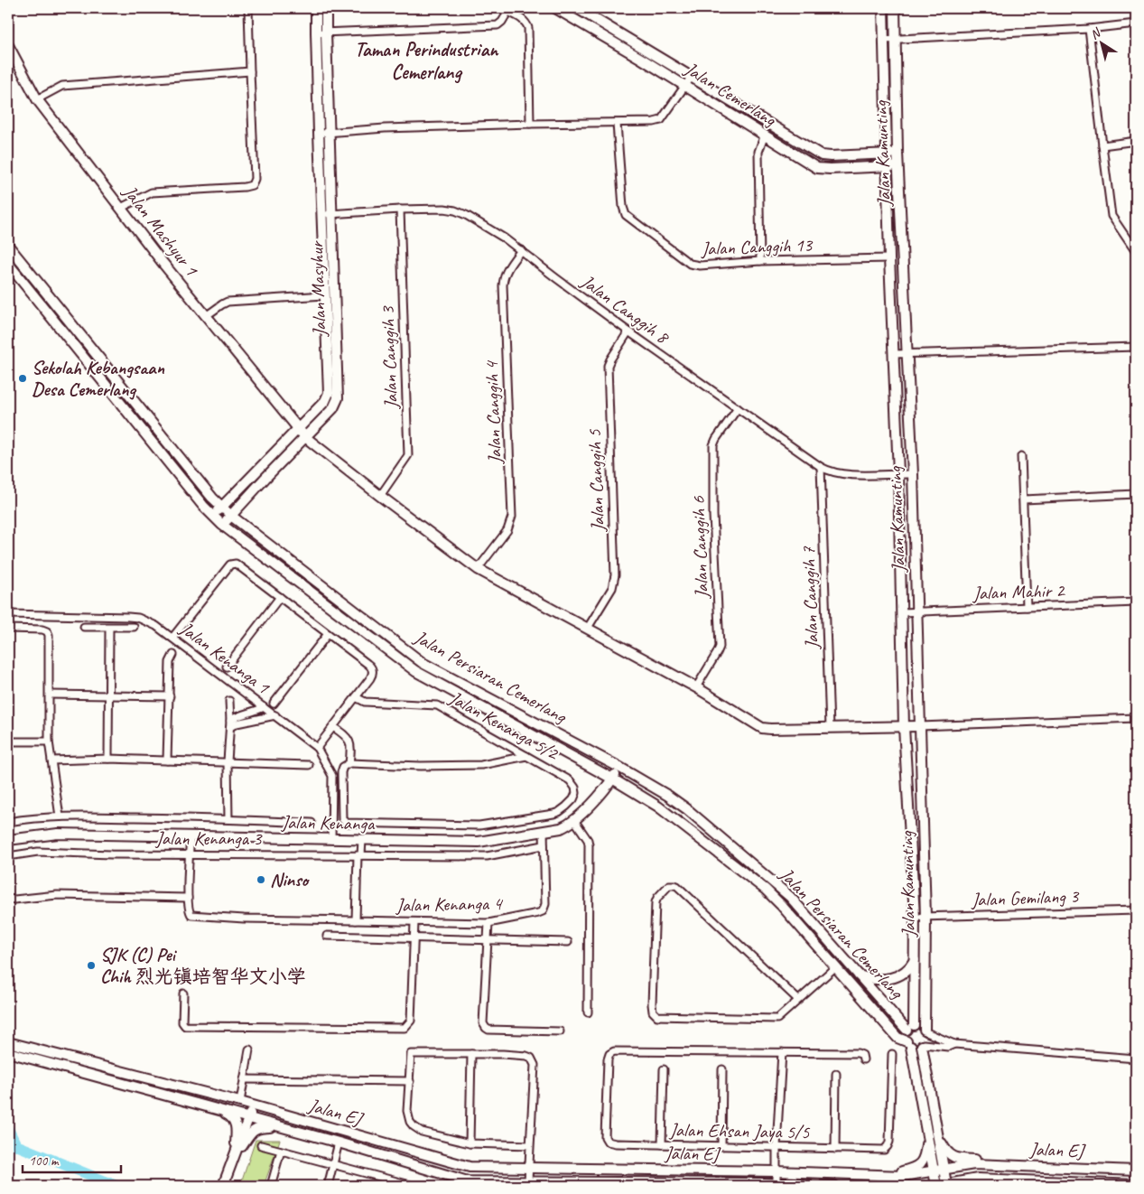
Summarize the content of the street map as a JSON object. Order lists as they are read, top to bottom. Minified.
{"streets":{"main road":["Jalan Cemerlang","Jalan Kamunting","Jalan Mashyur 1","Jalan Masyhur","Jalan Persiaran Cemerlang","Jalan Kenanga","Jalan EJ"],"street":["Jalan Canggih 13","Jalan Canggih 8","Jalan Canggih 3","Jalan Canggih 4","Jalan Canggih 5","Jalan Canggih 6","Jalan Mahir 2","Jalan Canggih 7","Jalan Kenanga 1","Jalan Kenanga 5/2","Jalan Kenanga 3","Jalan Gemilang 3","Jalan Kenanga 4","Jalan Ehsan Jaya 5/5"]},"crossings":[["Jalan Cemerlang","Jalan Kamunting"],["Jalan Kamunting","Jalan Mashyur 1"],["Jalan Kamunting","Jalan Canggih 13"],["Jalan Kamunting","Jalan Canggih 8"],["Jalan Kamunting","Jalan Mahir 2"],["Jalan Kamunting","Jalan Persiaran Cemerlang"],["Jalan Kamunting","Jalan Gemilang 3"],["Jalan Mashyur 1","Jalan Masyhur"],["Jalan Mashyur 1","Jalan Canggih 3"],["Jalan Mashyur 1","Jalan Canggih 4"],["Jalan Mashyur 1","Jalan Canggih 5"],["Jalan Mashyur 1","Jalan Canggih 6"],["Jalan Mashyur 1","Jalan Canggih 7"],["Jalan Masyhur","Jalan Canggih 8"],["Jalan Masyhur","Jalan Persiaran Cemerlang"],["Jalan Canggih 8","Jalan Canggih 3"],["Jalan Canggih 8","Jalan Canggih 4"],["Jalan Canggih 8","Jalan Canggih 5"],["Jalan Canggih 8","Jalan Canggih 6"],["Jalan Canggih 8","Jalan Canggih 7"],["Jalan Kenanga 1","Jalan Kenanga"],["Jalan Persiaran Cemerlang","Jalan Kenanga"],["Jalan Kenanga","Jalan Kenanga 4"],["Jalan Kenanga 3","Jalan Kenanga 4"]],"districts":["Taman Perindustrian Cemerlang"],"places":["Sekolah Kebangsaan Desa Cemerlang","Ninso","SJK (C) Pei Chih 烈光镇培智华文小学"],"scale_bar":"100 m","north":"top left"}
